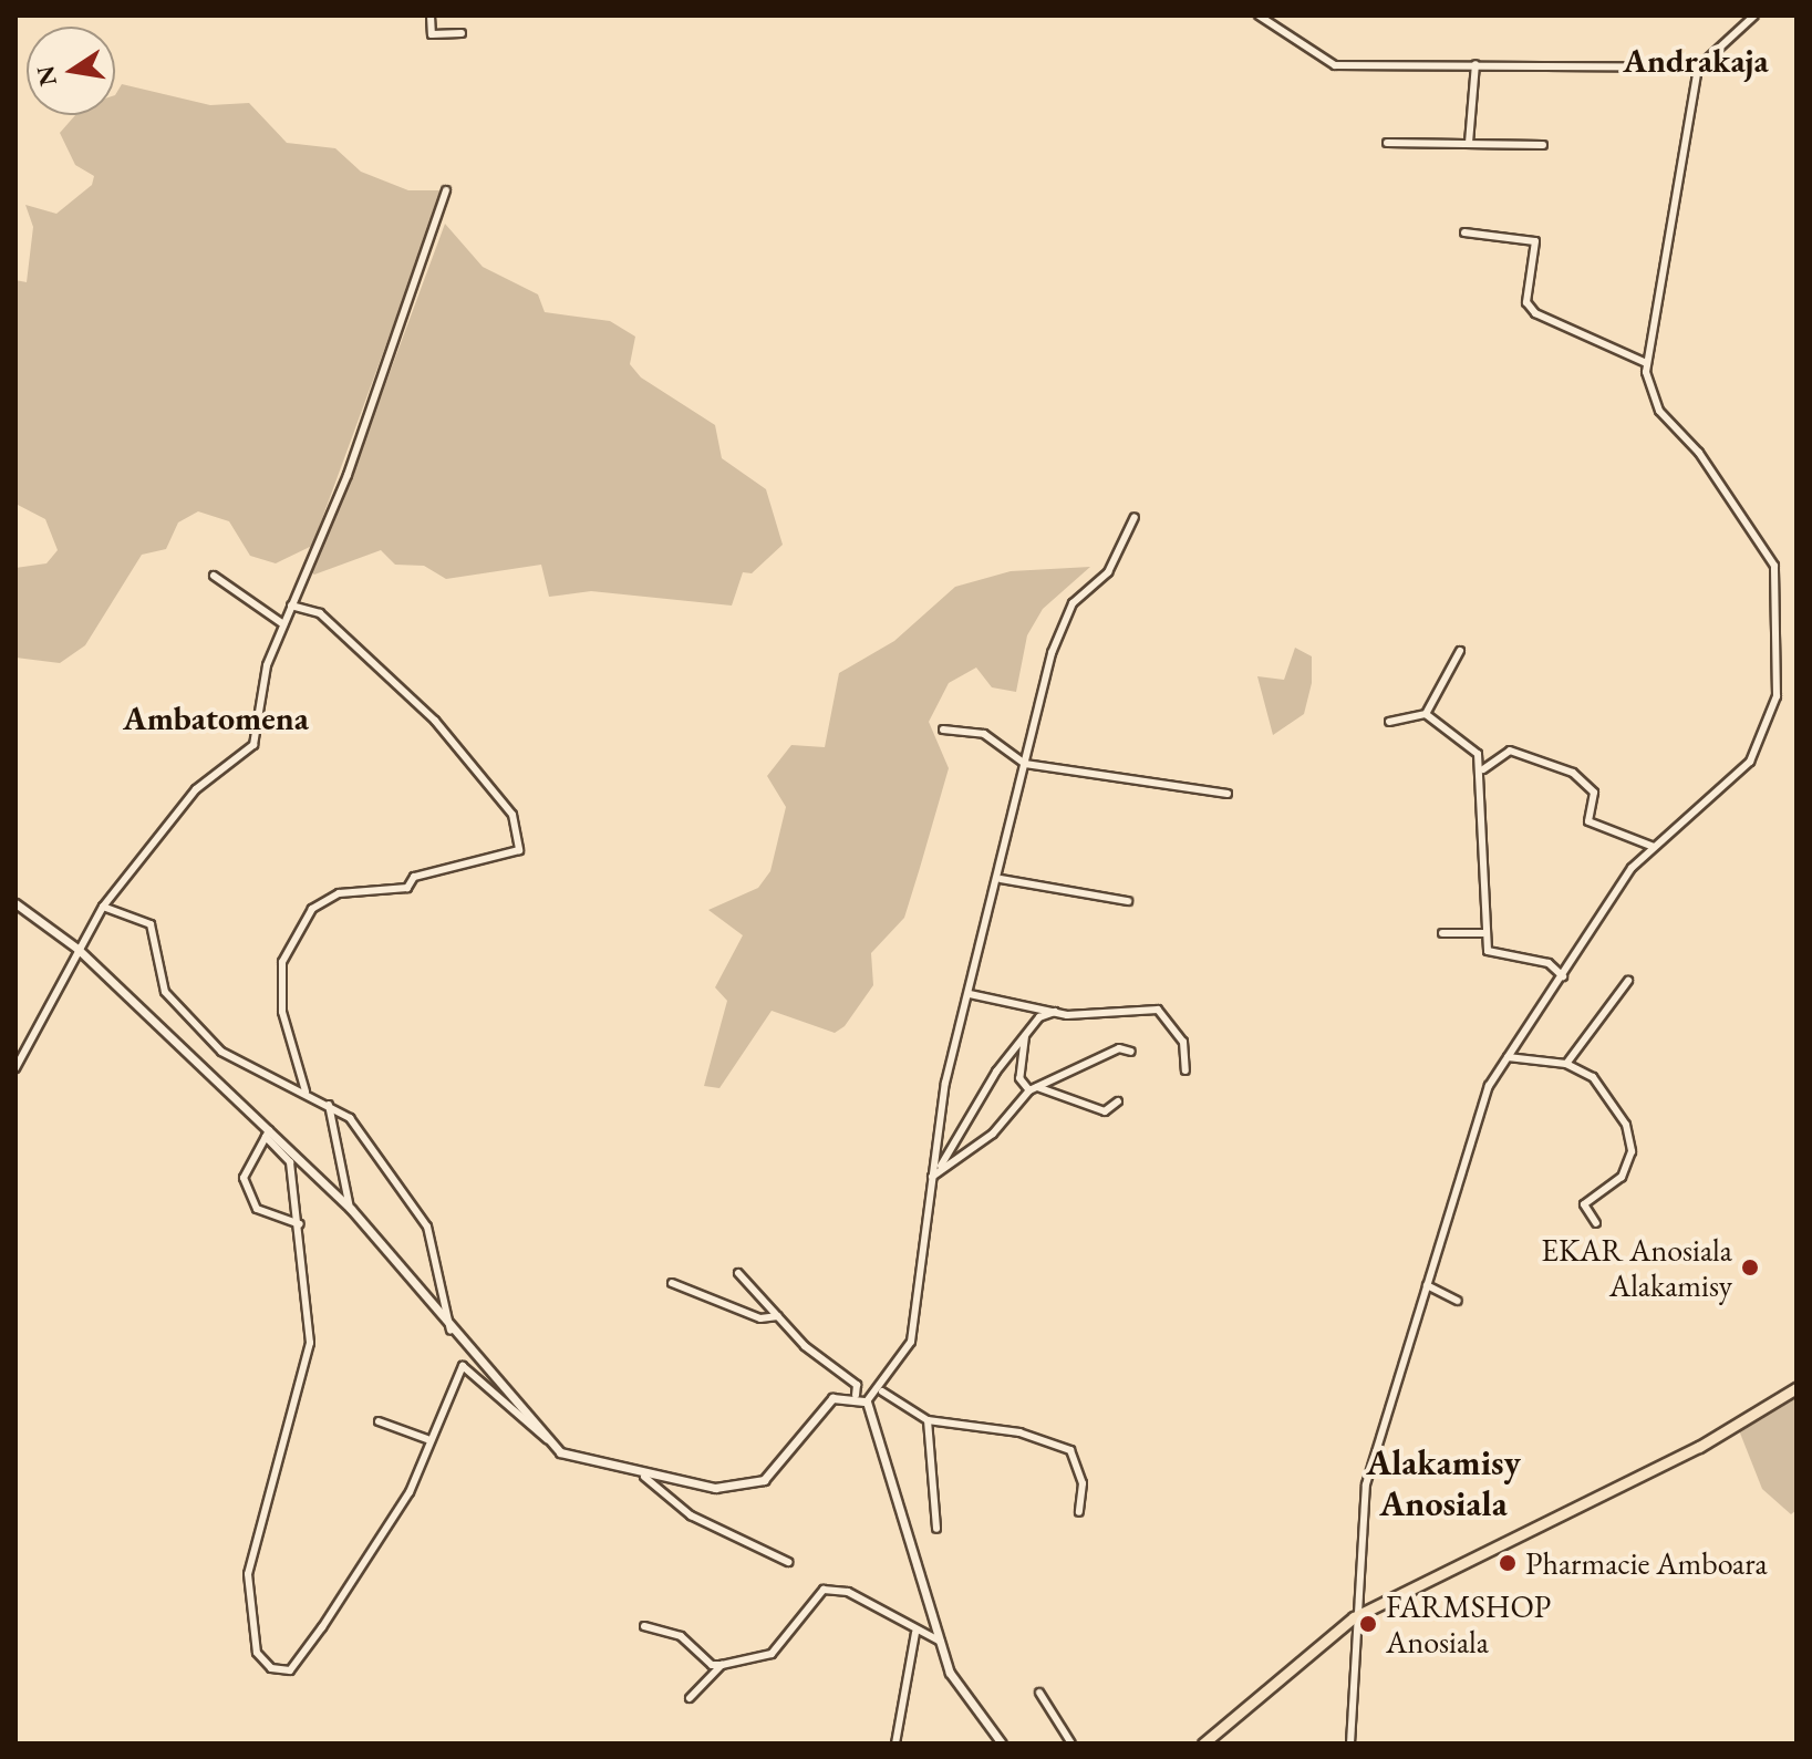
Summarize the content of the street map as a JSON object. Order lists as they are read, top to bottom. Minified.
{"districts":["Andrakaja","Ambatomena","Alakamisy Anosiala"],"places":["EKAR Anosiala Alakamisy","Pharmacie Amboara","FARMSHOP Anosiala"],"north":"left"}
